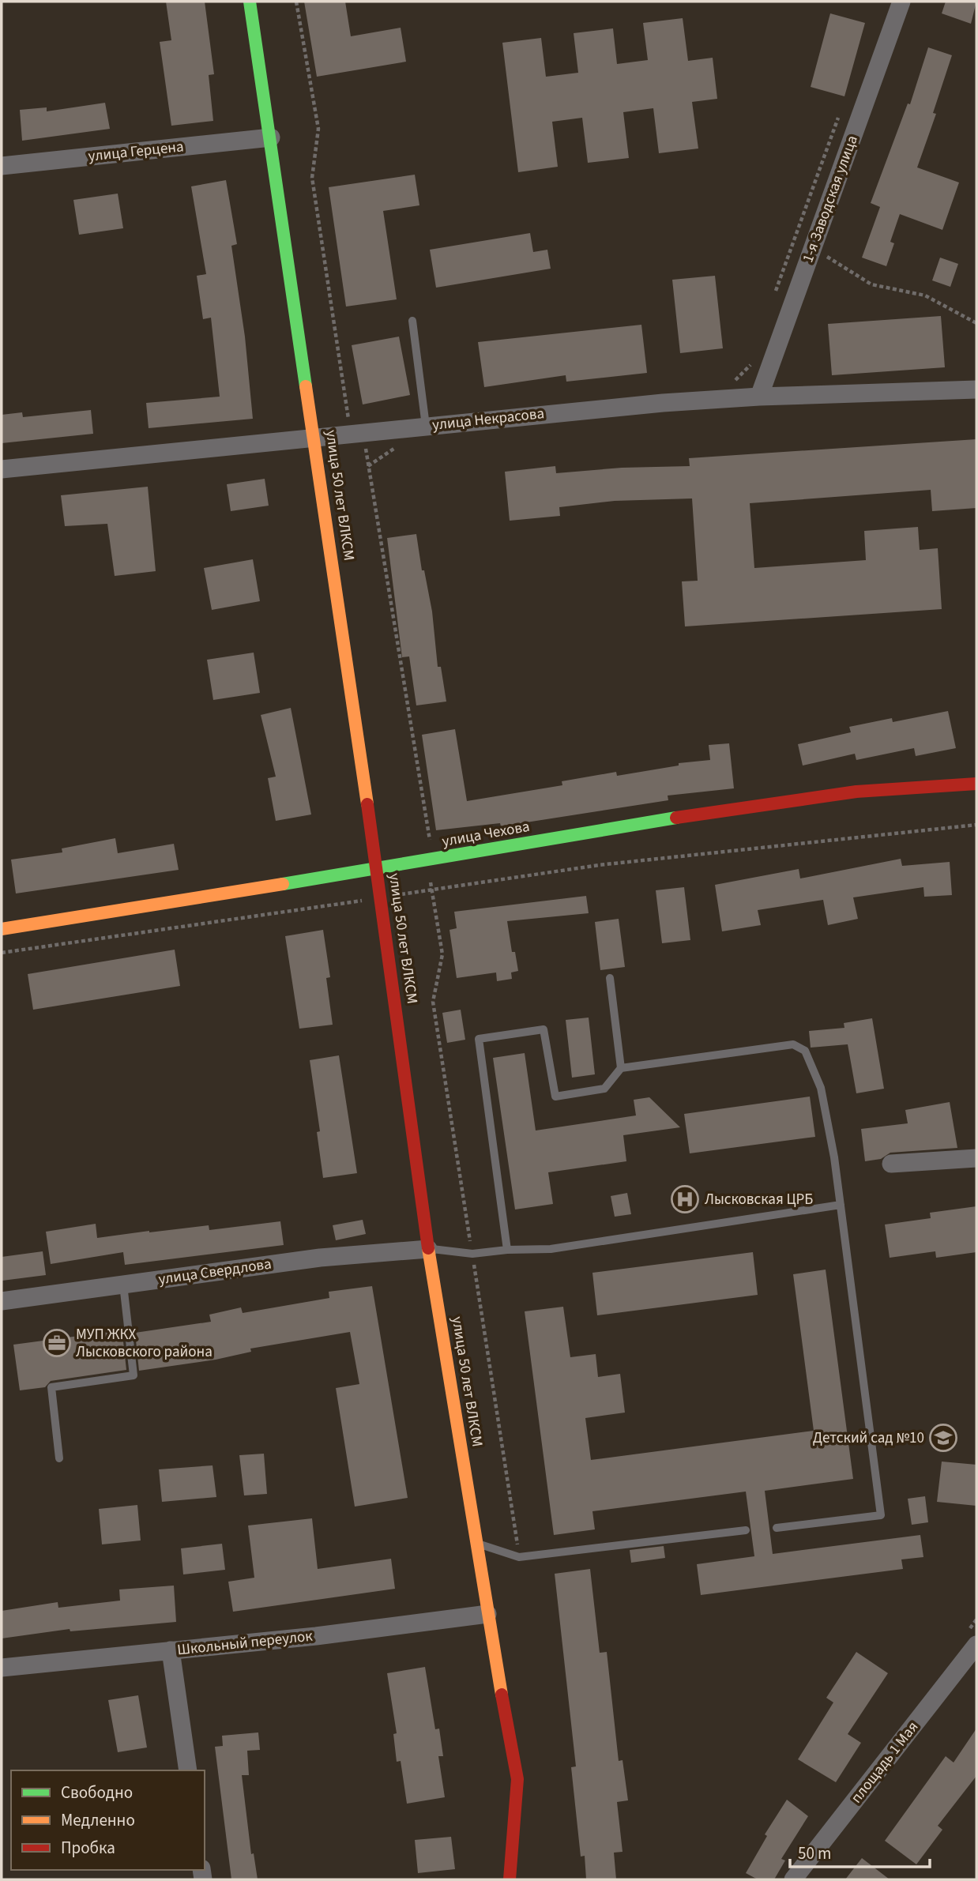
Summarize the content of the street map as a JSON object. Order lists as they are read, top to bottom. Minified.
{"streets":{"street":["улица Герцена","1-я Заводская улица","улица Некрасова","улица 50 лет ВЛКСМ","улица Чехова","улица Свердлова","Школьный переулок","площадь 1 Мая"]},"crossings":[["улица Герцена","улица 50 лет ВЛКСМ"],["1-я Заводская улица","улица Некрасова"],["улица Некрасова","улица 50 лет ВЛКСМ"],["улица 50 лет ВЛКСМ","улица Чехова"],["улица 50 лет ВЛКСМ","улица Свердлова"],["улица 50 лет ВЛКСМ","Школьный переулок"]],"places":{"hospital":["Лысковская ЦРБ"],"office":["МУП ЖКХ Лысковского района"],"school or university":["Детский сад №10"]},"legend":["Свободно","Медленно","Пробка"],"scale_bar":"50 m"}
